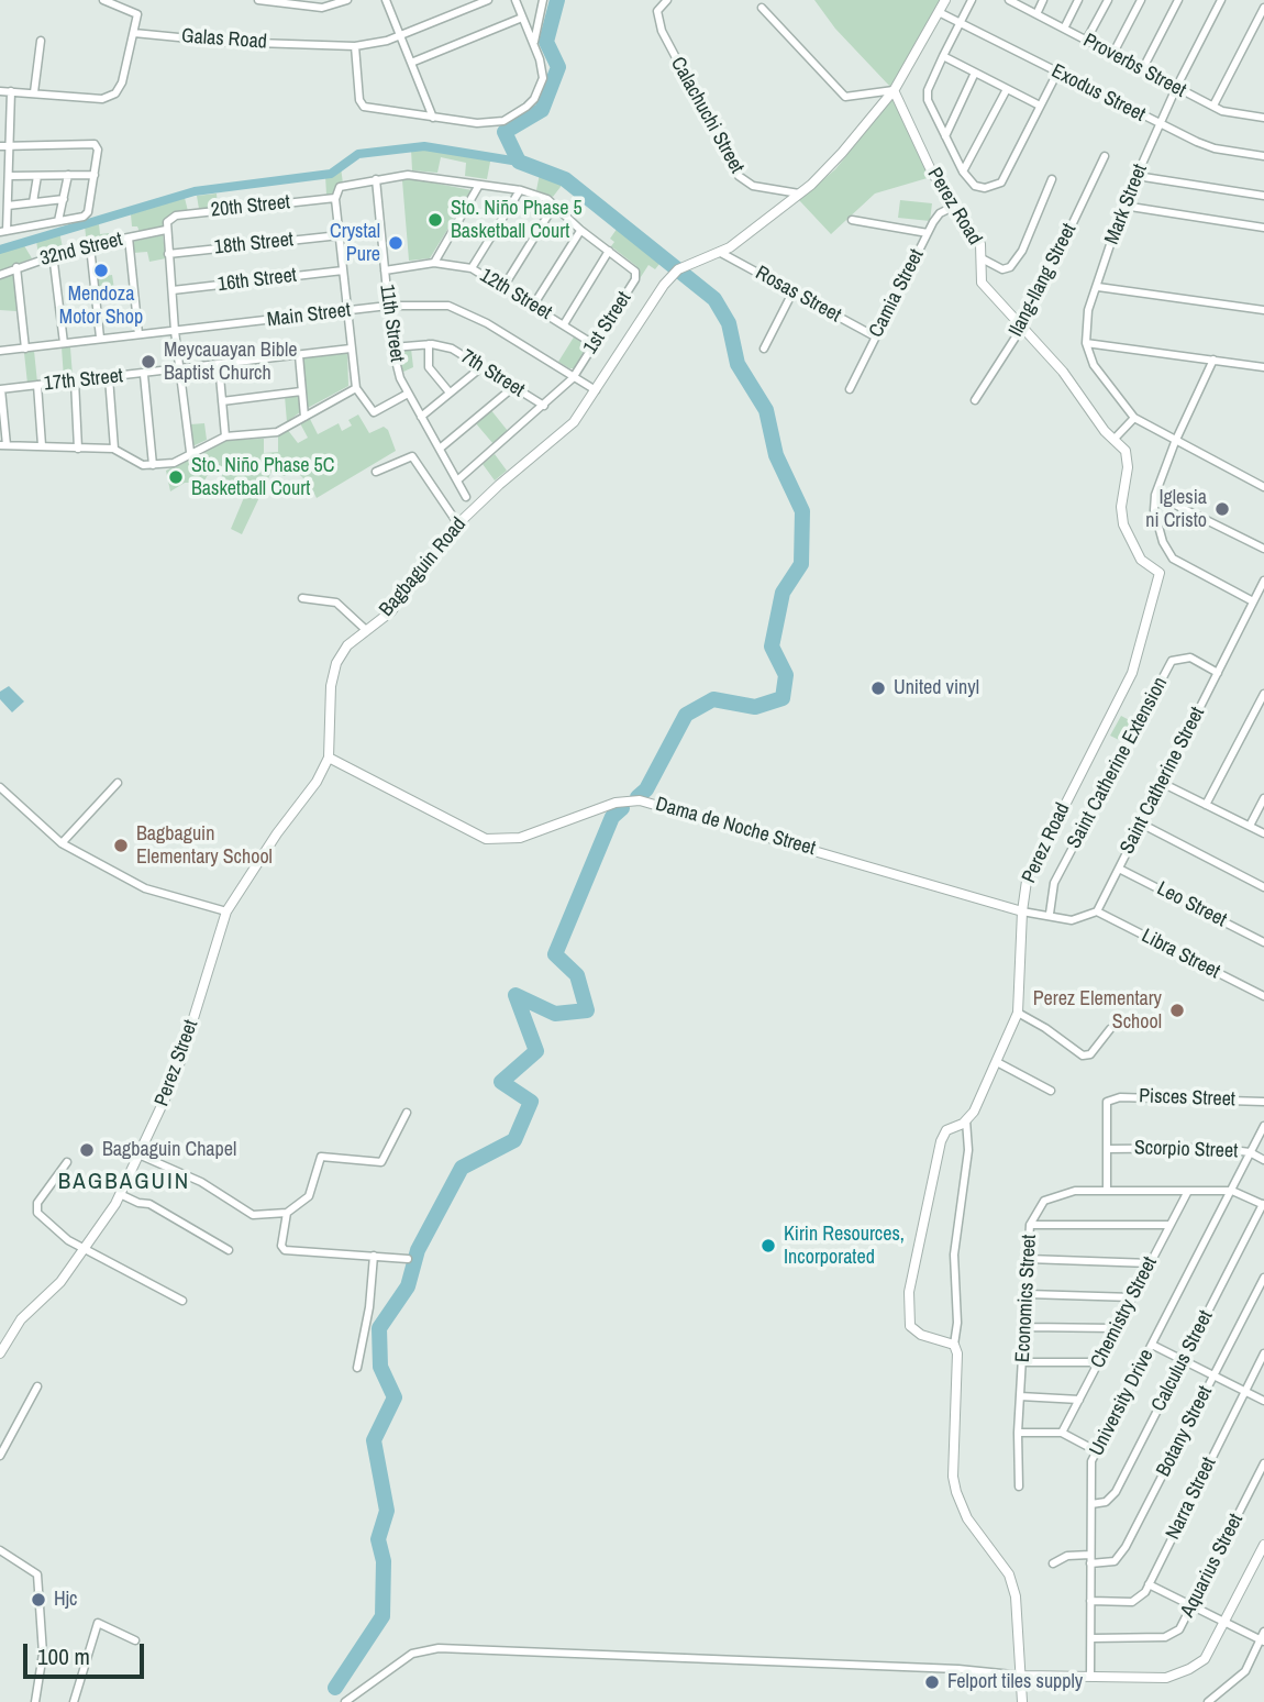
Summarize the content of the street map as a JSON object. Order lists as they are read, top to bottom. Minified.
{"streets":{"street":["Galas Road","Proverbs Street","Exodus Street","Calachuchi Street","Mark Street","20th Street","Perez Road","18th Street","32nd Street","16th Street","Ilang-Ilang Street","Camia Street","12th Street","Rosas Street","Main Street","11th Street","1st Street","7th Street","17th Street","Bagbaguin Road","Saint Catherine Extension","Saint Catherine Street","Dama de Noche Street","Leo Street","Libra Street","Perez Street","Pisces Street","Scorpio Street","Economics Street","Chemistry Street","Calculus Street","University Drive","Botany Street","Narra Street","Aquarius Street"]},"crossings":[["Proverbs Street","Mark Street"],["Exodus Street","Mark Street"],["Exodus Street","Bagbaguin Road"],["Calachuchi Street","Bagbaguin Road"],["20th Street","32nd Street"],["20th Street","1st Street"],["Perez Road","Ilang-Ilang Street"],["Perez Road","Camia Street"],["Perez Road","Bagbaguin Road"],["Perez Road","Dama de Noche Street"],["Camia Street","Rosas Street"],["12th Street","11th Street"],["12th Street","1st Street"],["Rosas Street","Bagbaguin Road"],["Main Street","11th Street"],["Main Street","1st Street"],["Main Street","Bagbaguin Road"],["11th Street","1st Street"],["11th Street","7th Street"],["1st Street","7th Street"],["Bagbaguin Road","Dama de Noche Street"],["Bagbaguin Road","Perez Street"],["Saint Catherine Extension","Saint Catherine Street"],["Saint Catherine Street","Leo Street"],["Saint Catherine Street","Libra Street"],["Pisces Street","Scorpio Street"],["Pisces Street","Economics Street"],["Scorpio Street","University Drive"],["Economics Street","Chemistry Street"],["Economics Street","Calculus Street"],["Economics Street","University Drive"],["Calculus Street","University Drive"],["University Drive","Botany Street"],["University Drive","Aquarius Street"]],"districts":["BAGBAGUIN"],"places":["Sto. Niño Phase 5 Basketball Court","Crystal Pure","Mendoza Motor Shop","Meycauayan Bible Baptist Church","Sto. Niño Phase 5C Basketball Court","Iglesia ni Cristo","United vinyl","Bagbaguin Elementary School","Perez Elementary School","Bagbaguin Chapel","Kirin Resources, Incorporated","Hjc","Felport tiles supply"],"scale_bar":"100 m"}
